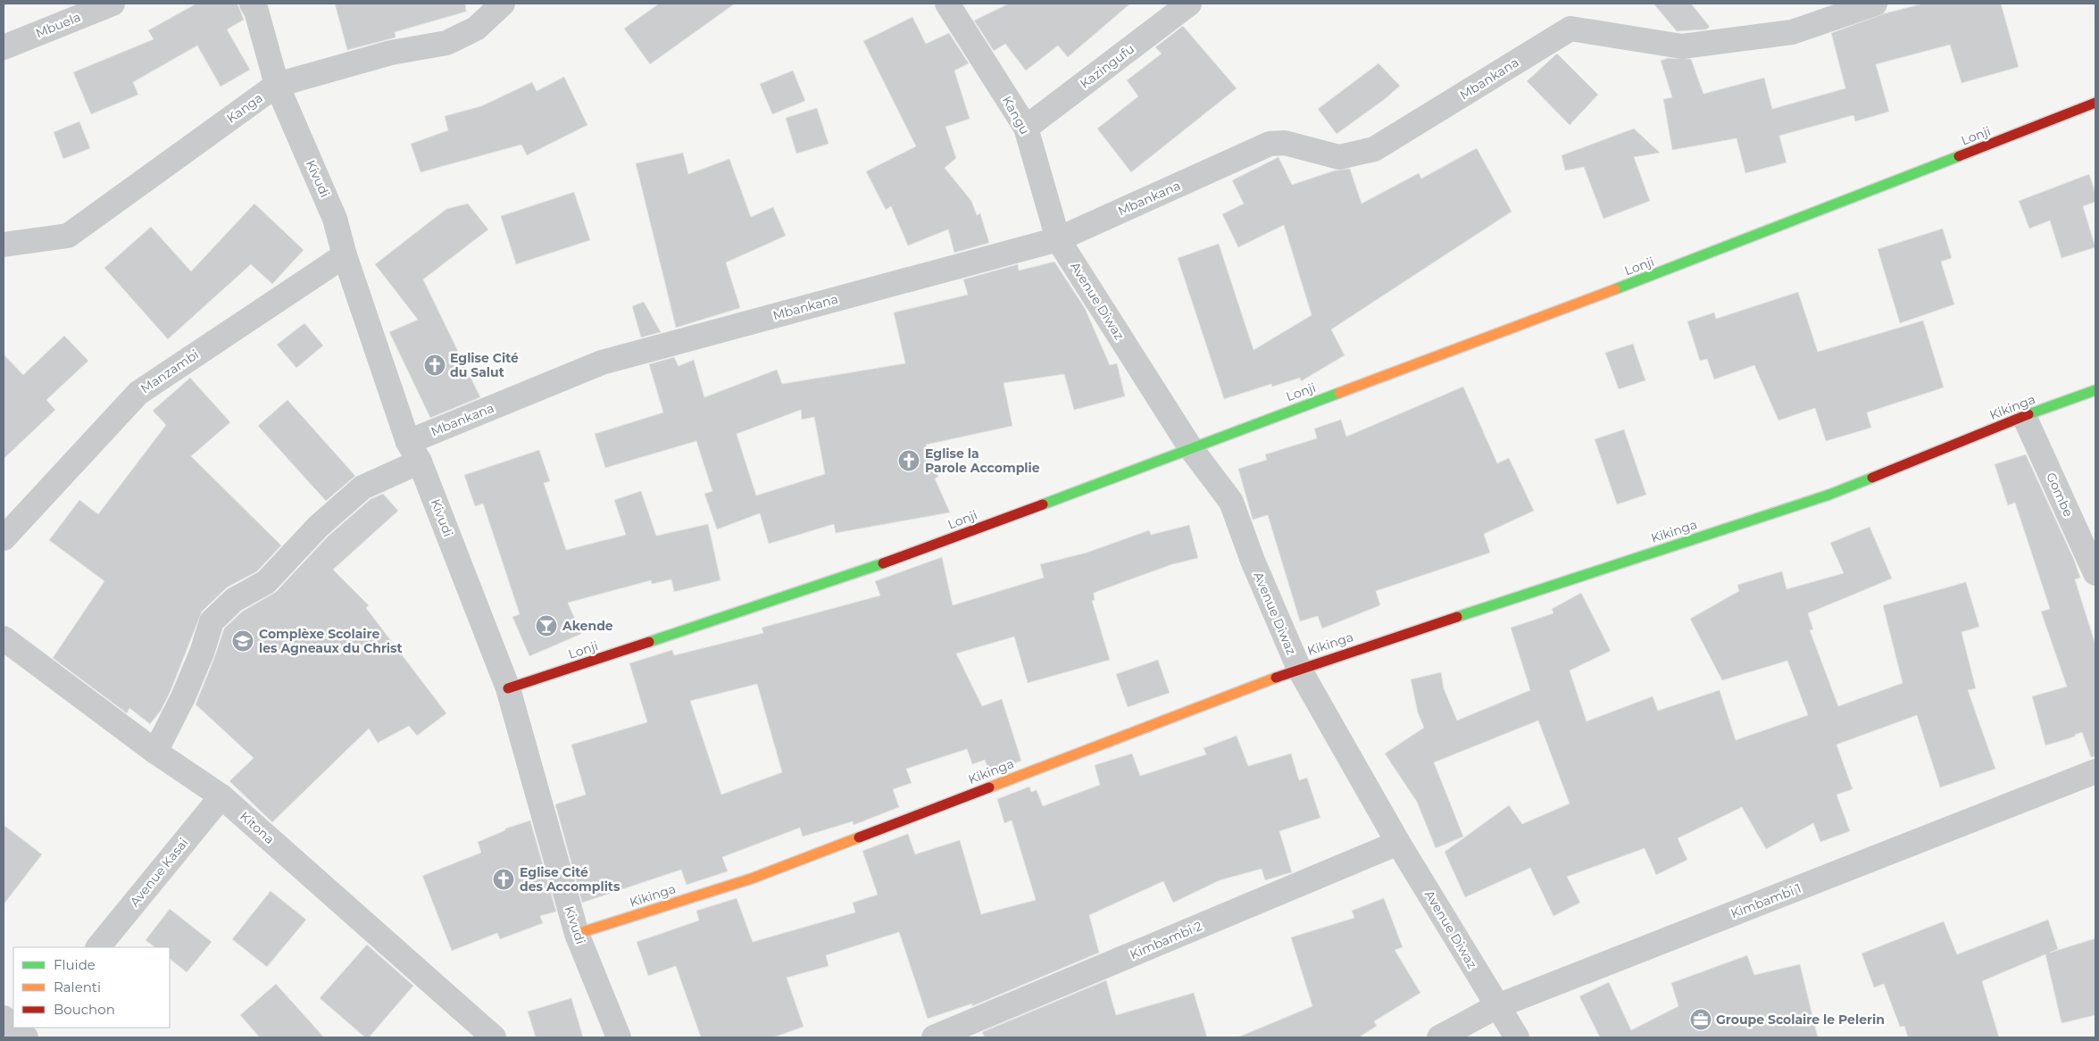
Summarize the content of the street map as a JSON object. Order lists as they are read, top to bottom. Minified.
{"streets":{"street":["Mbuela","Kazingufu","Mbankana","Kanga","Kangu","Lonji","Kivudi","Avenue Diwaz","Manzambi","Kikinga","Gombe","Kitona","Avenue Kasai","Kimbambi 1","Kimbambi 2"]},"crossings":[["Kazingufu","Kangu"],["Mbankana","Kangu"],["Mbankana","Kivudi"],["Mbankana","Avenue Diwaz"],["Mbankana","Kitona"],["Kanga","Kivudi"],["Kangu","Avenue Diwaz"],["Lonji","Kivudi"],["Lonji","Avenue Diwaz"],["Kivudi","Manzambi"],["Kivudi","Kikinga"],["Avenue Diwaz","Kikinga"],["Avenue Diwaz","Kimbambi 1"],["Avenue Diwaz","Kimbambi 2"],["Kikinga","Gombe"],["Kitona","Avenue Kasai"]],"places":{"church":["Eglise Cité du Salut","Eglise la Parole Accomplie","Eglise Cité des Accomplits"],"bar":["Akende"],"school or university":["Complèxe Scolaire les Agneaux du Christ"],"office":["Groupe Scolaire le Pelerin"]},"legend":["Fluide","Ralenti","Bouchon"]}
